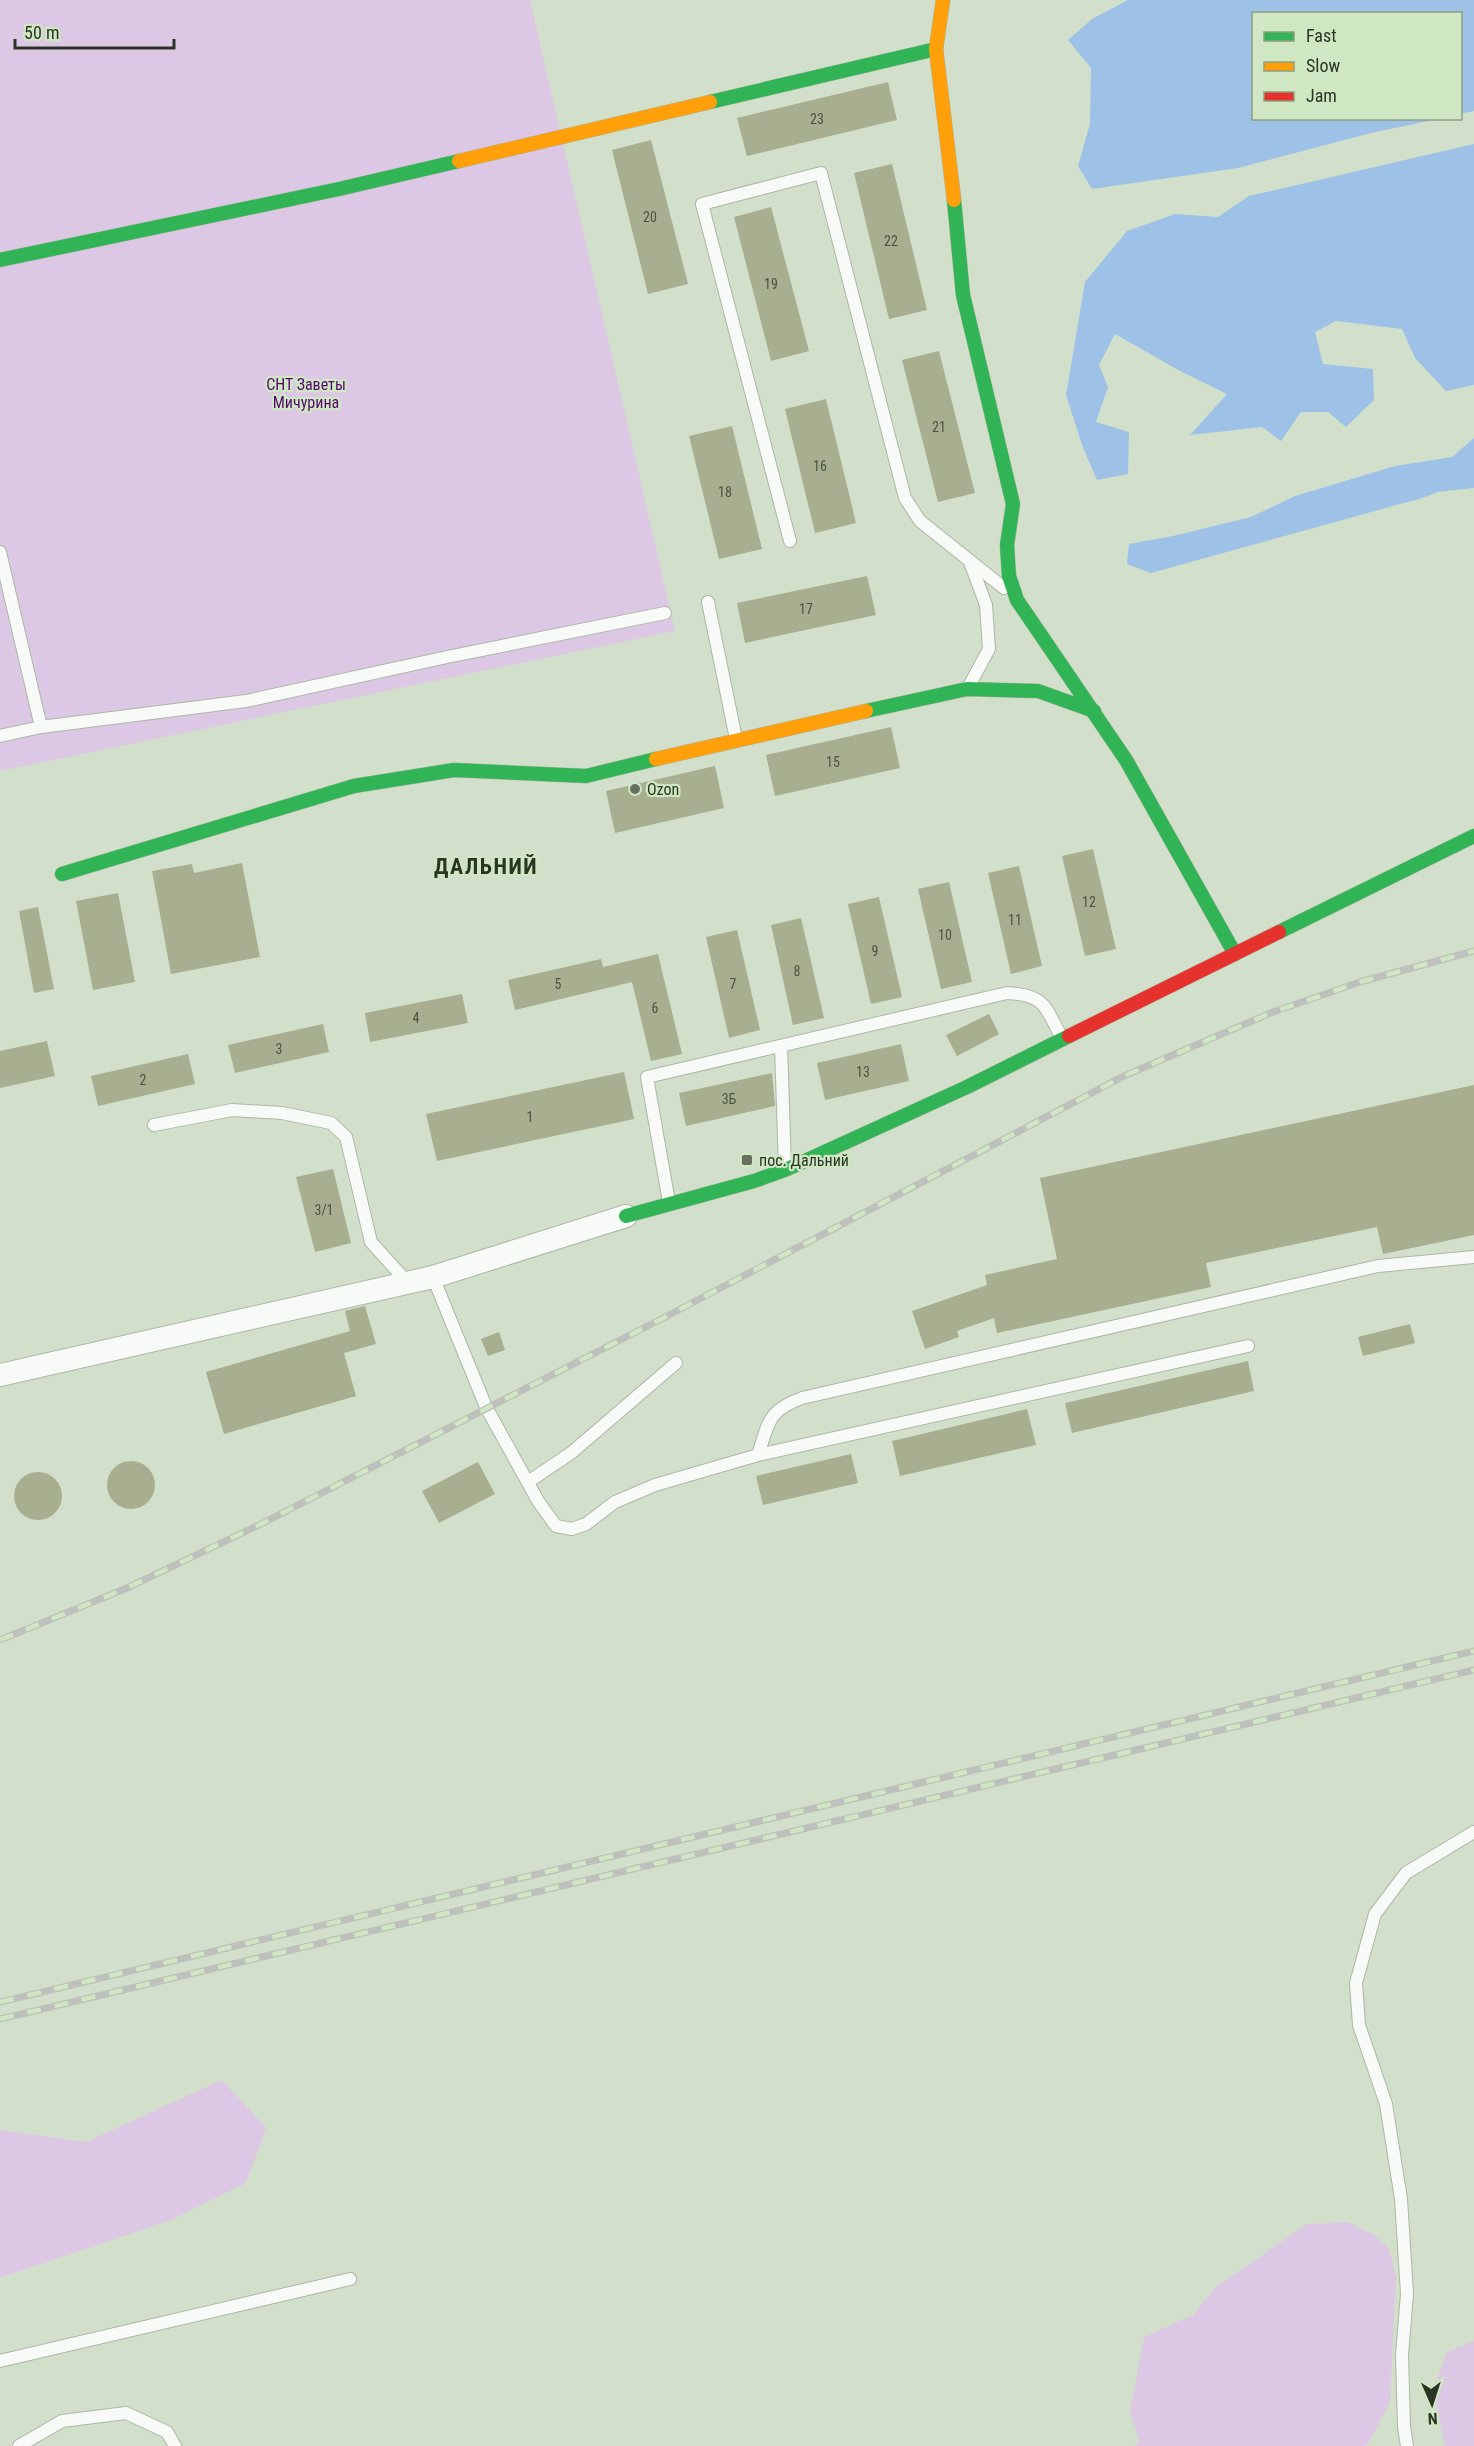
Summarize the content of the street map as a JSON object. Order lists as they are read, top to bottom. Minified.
{"districts":["ДАЛЬНИЙ"],"parks":["СНТ Заветы Мичурина"],"places":{"other":["Ozon"],"transit":["пос. Дальний"]},"house_numbers":["23","20","22","19","21","16","18","17","15","12","11","10","9","8","5","7","6","4","3","13","2","3Б","1","3/1"],"legend":["Fast","Slow","Jam"],"scale_bar":"50 m","north":"bottom"}
